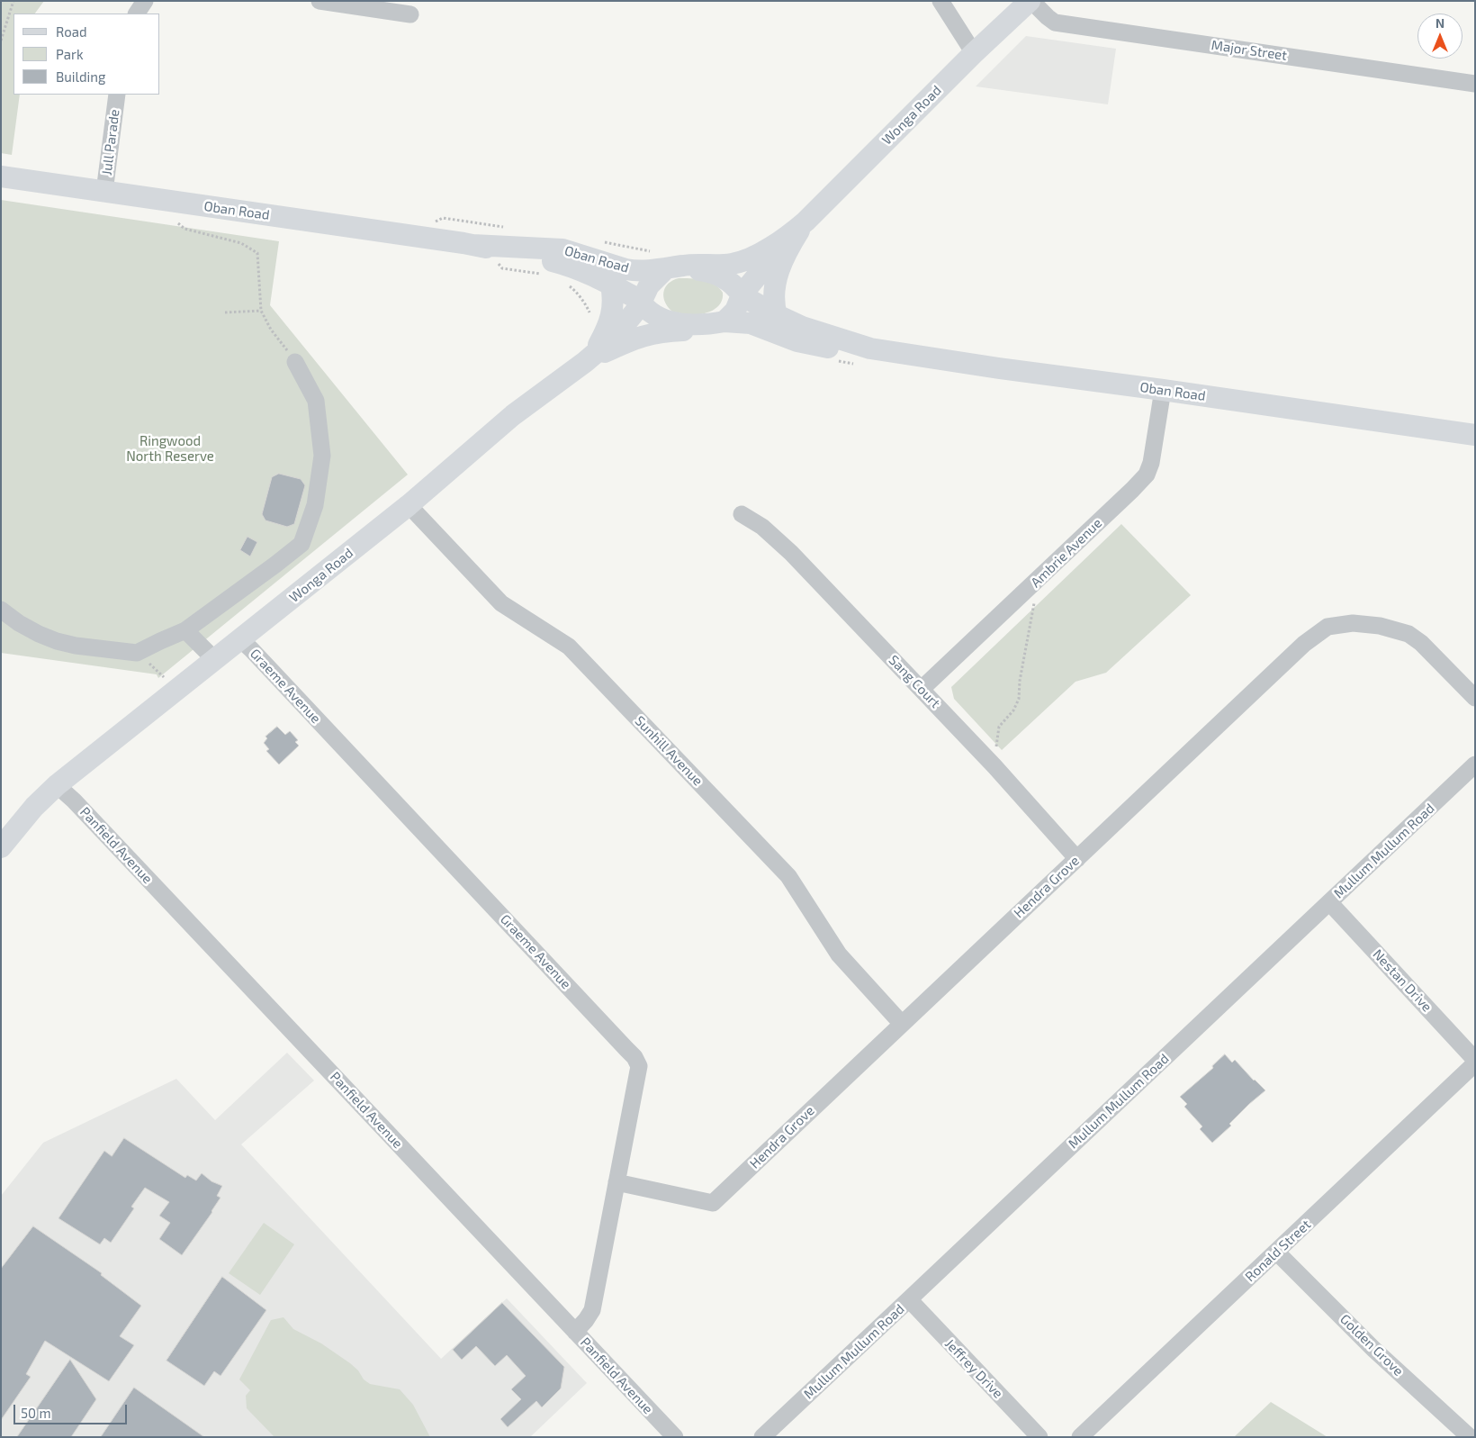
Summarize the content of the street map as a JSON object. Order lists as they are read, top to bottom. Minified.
{"streets":{"main road":["Wonga Road","Oban Road"],"street":["Major Street","Jull Parade","Ambrie Avenue","Sang Court","Graeme Avenue","Sunhill Avenue","Panfield Avenue","Mullum Mullum Road","Hendra Grove","Nestan Drive","Ronald Street","Golden Grove","Jeffrey Drive"]},"crossings":[["Major Street","Wonga Road"],["Wonga Road","Oban Road"],["Wonga Road","Graeme Avenue"],["Wonga Road","Sunhill Avenue"],["Wonga Road","Panfield Avenue"],["Jull Parade","Oban Road"],["Oban Road","Ambrie Avenue"],["Ambrie Avenue","Sang Court"],["Sang Court","Hendra Grove"],["Graeme Avenue","Panfield Avenue"],["Graeme Avenue","Hendra Grove"],["Sunhill Avenue","Hendra Grove"],["Mullum Mullum Road","Nestan Drive"],["Mullum Mullum Road","Jeffrey Drive"],["Ronald Street","Golden Grove"]],"parks":["Ringwood North Reserve"],"legend":["Road","Park","Building"],"scale_bar":"50 m","north":"top"}
